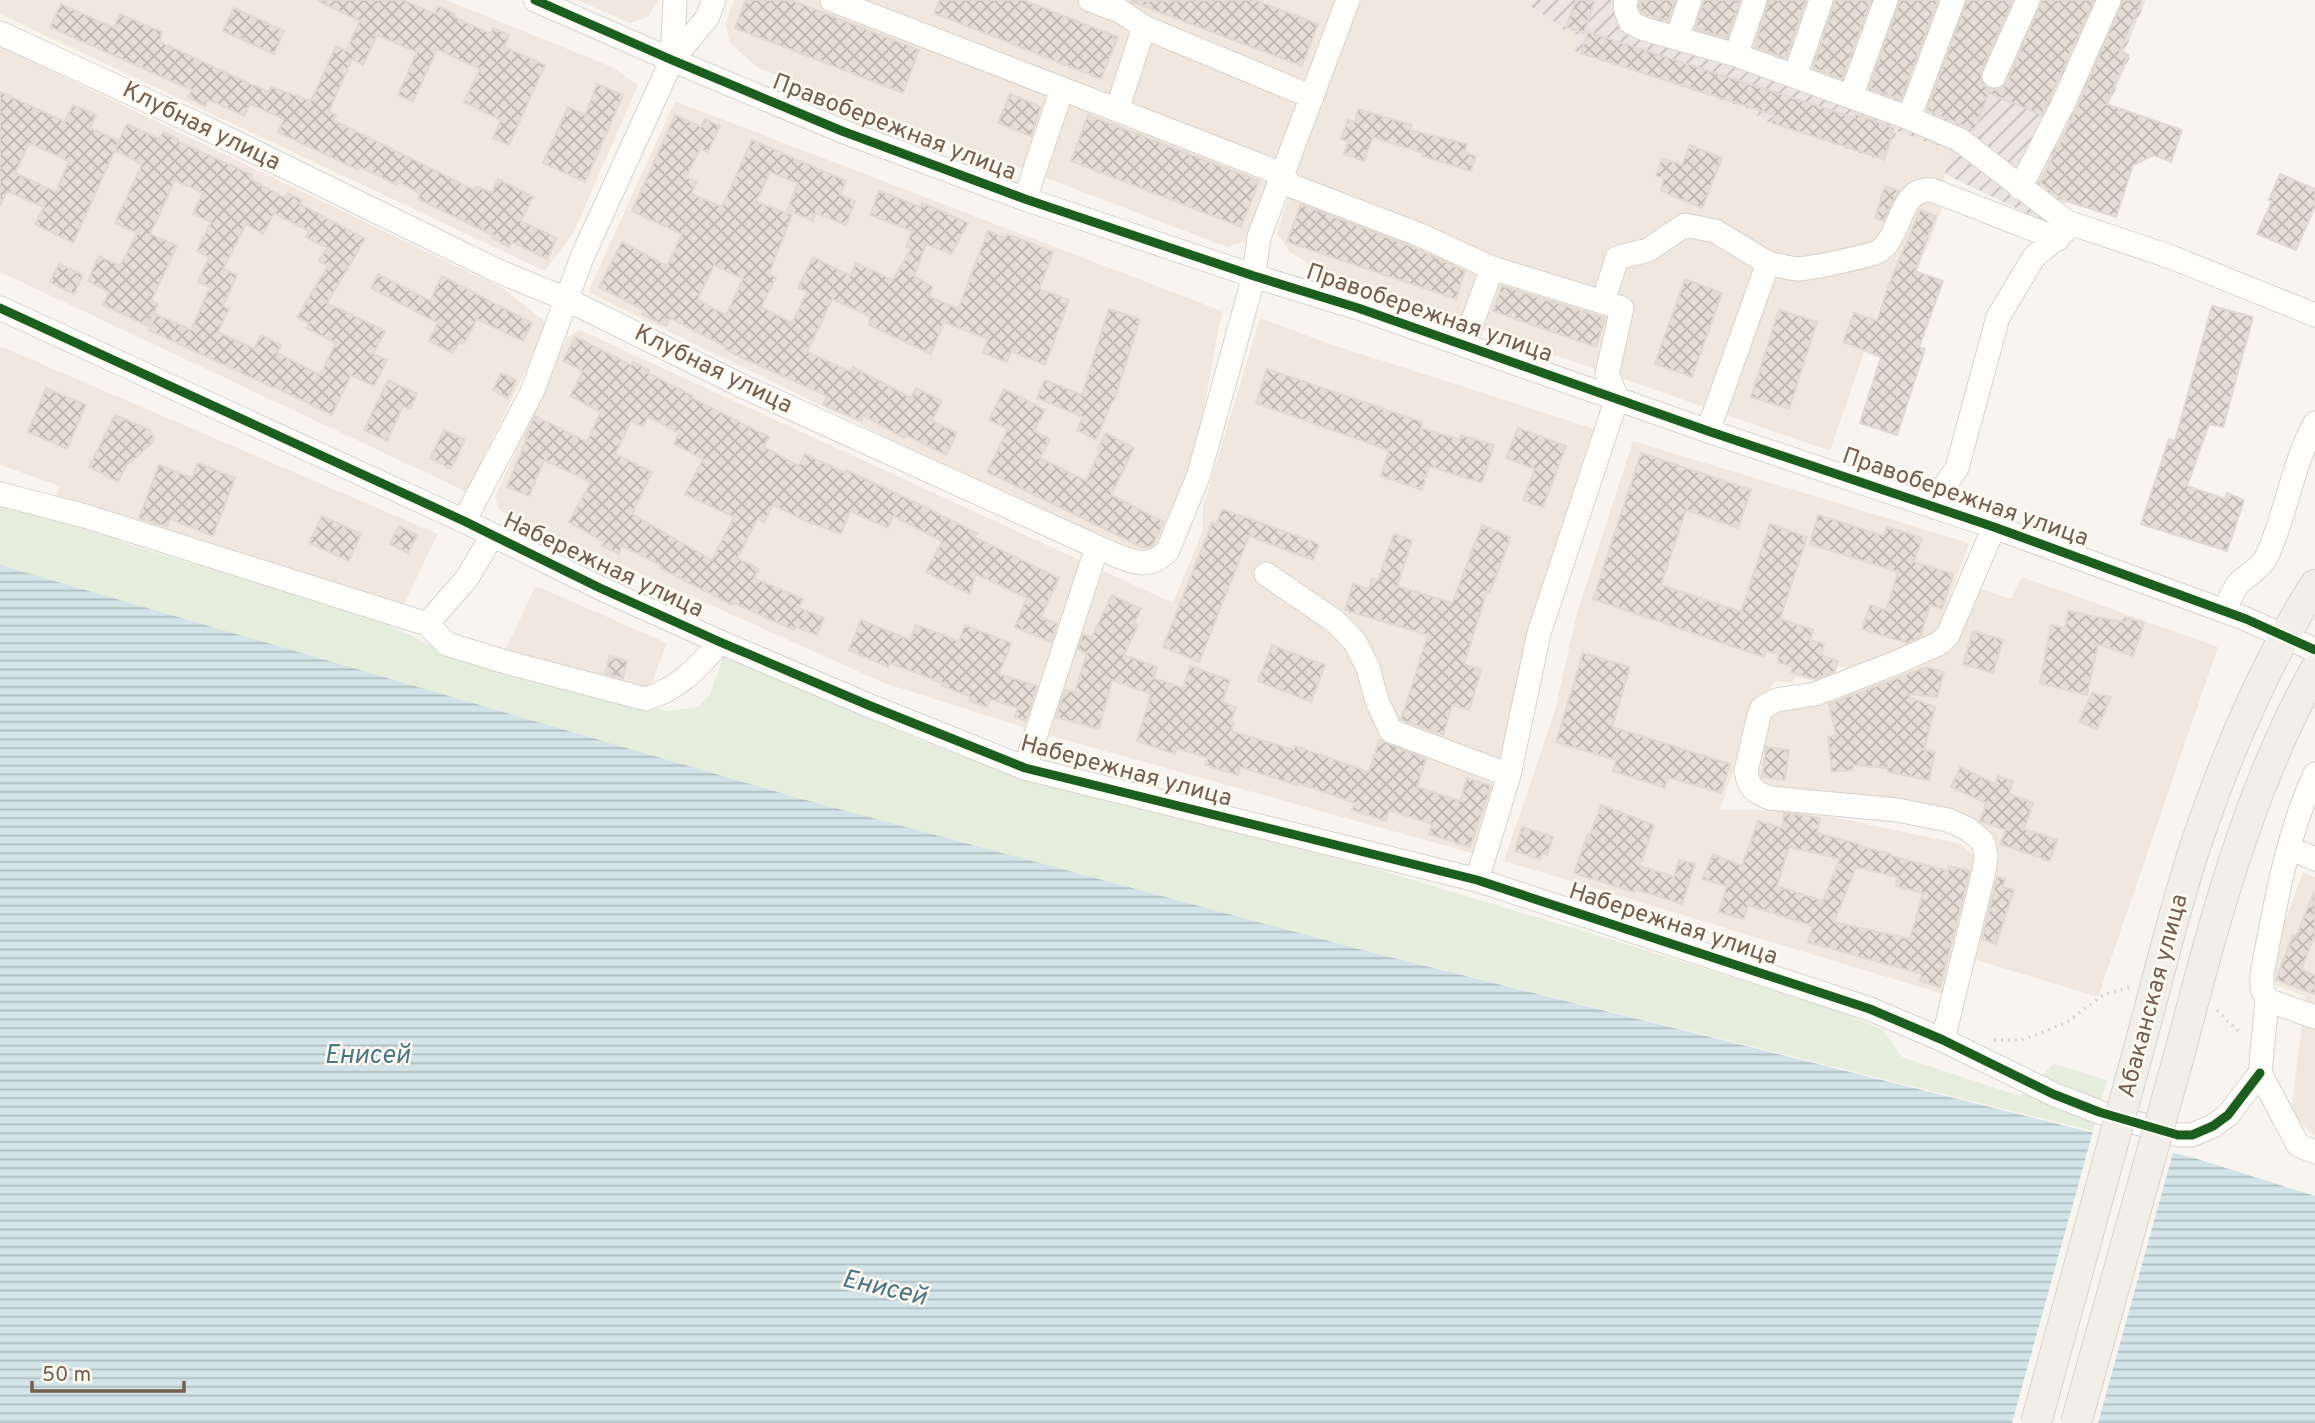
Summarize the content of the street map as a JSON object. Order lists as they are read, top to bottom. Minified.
{"streets":{"main road":["Абаканская улица"],"street":["Клубная улица","Правобережная улица","Набережная улица"]},"crossings":[["Клубная улица","Правобережная улица"],["Правобережная улица","Абаканская улица"]],"water":["Енисей"],"scale_bar":"50 m"}
